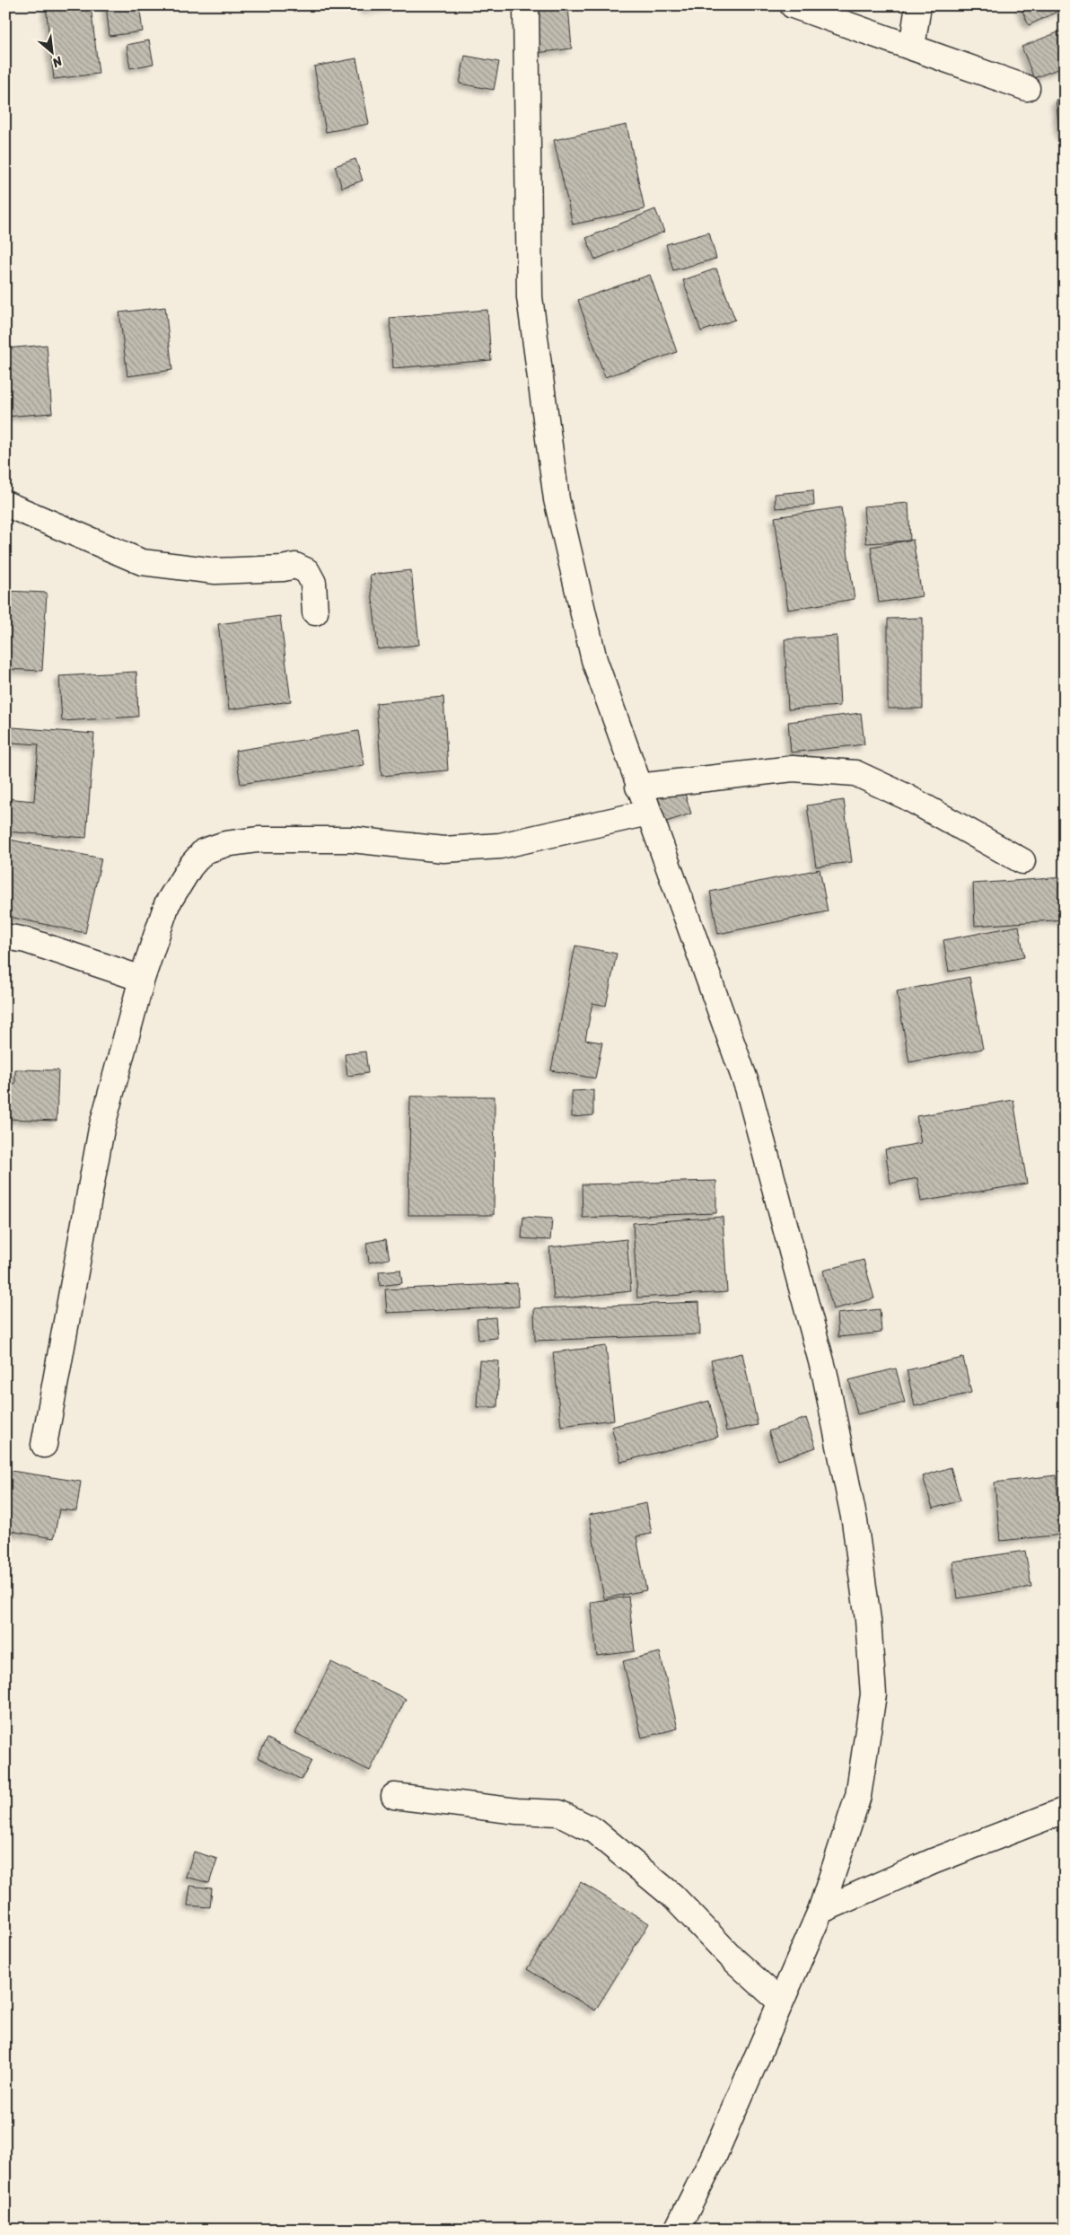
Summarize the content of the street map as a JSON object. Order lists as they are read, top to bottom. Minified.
{"north":"bottom right"}
